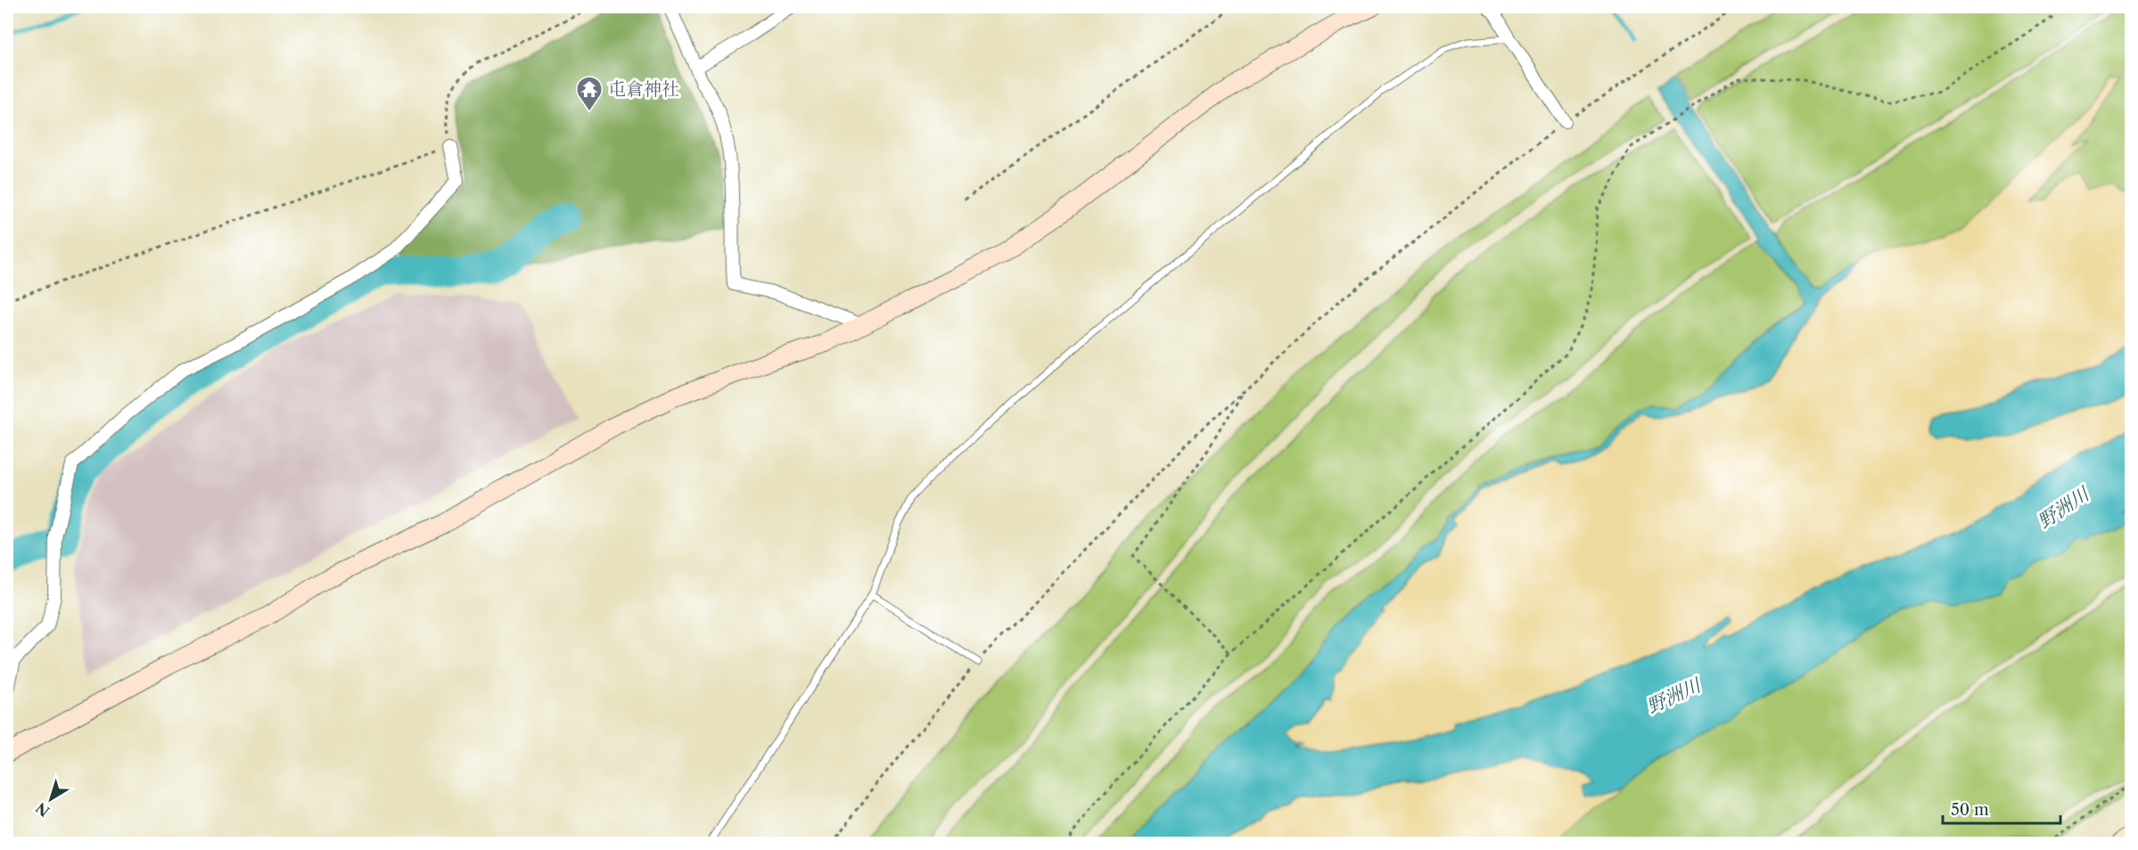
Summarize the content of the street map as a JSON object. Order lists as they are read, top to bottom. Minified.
{"water":["野洲川"],"places":{"temple":["屯倉神社"]},"scale_bar":"50 m","north":"bottom left"}
